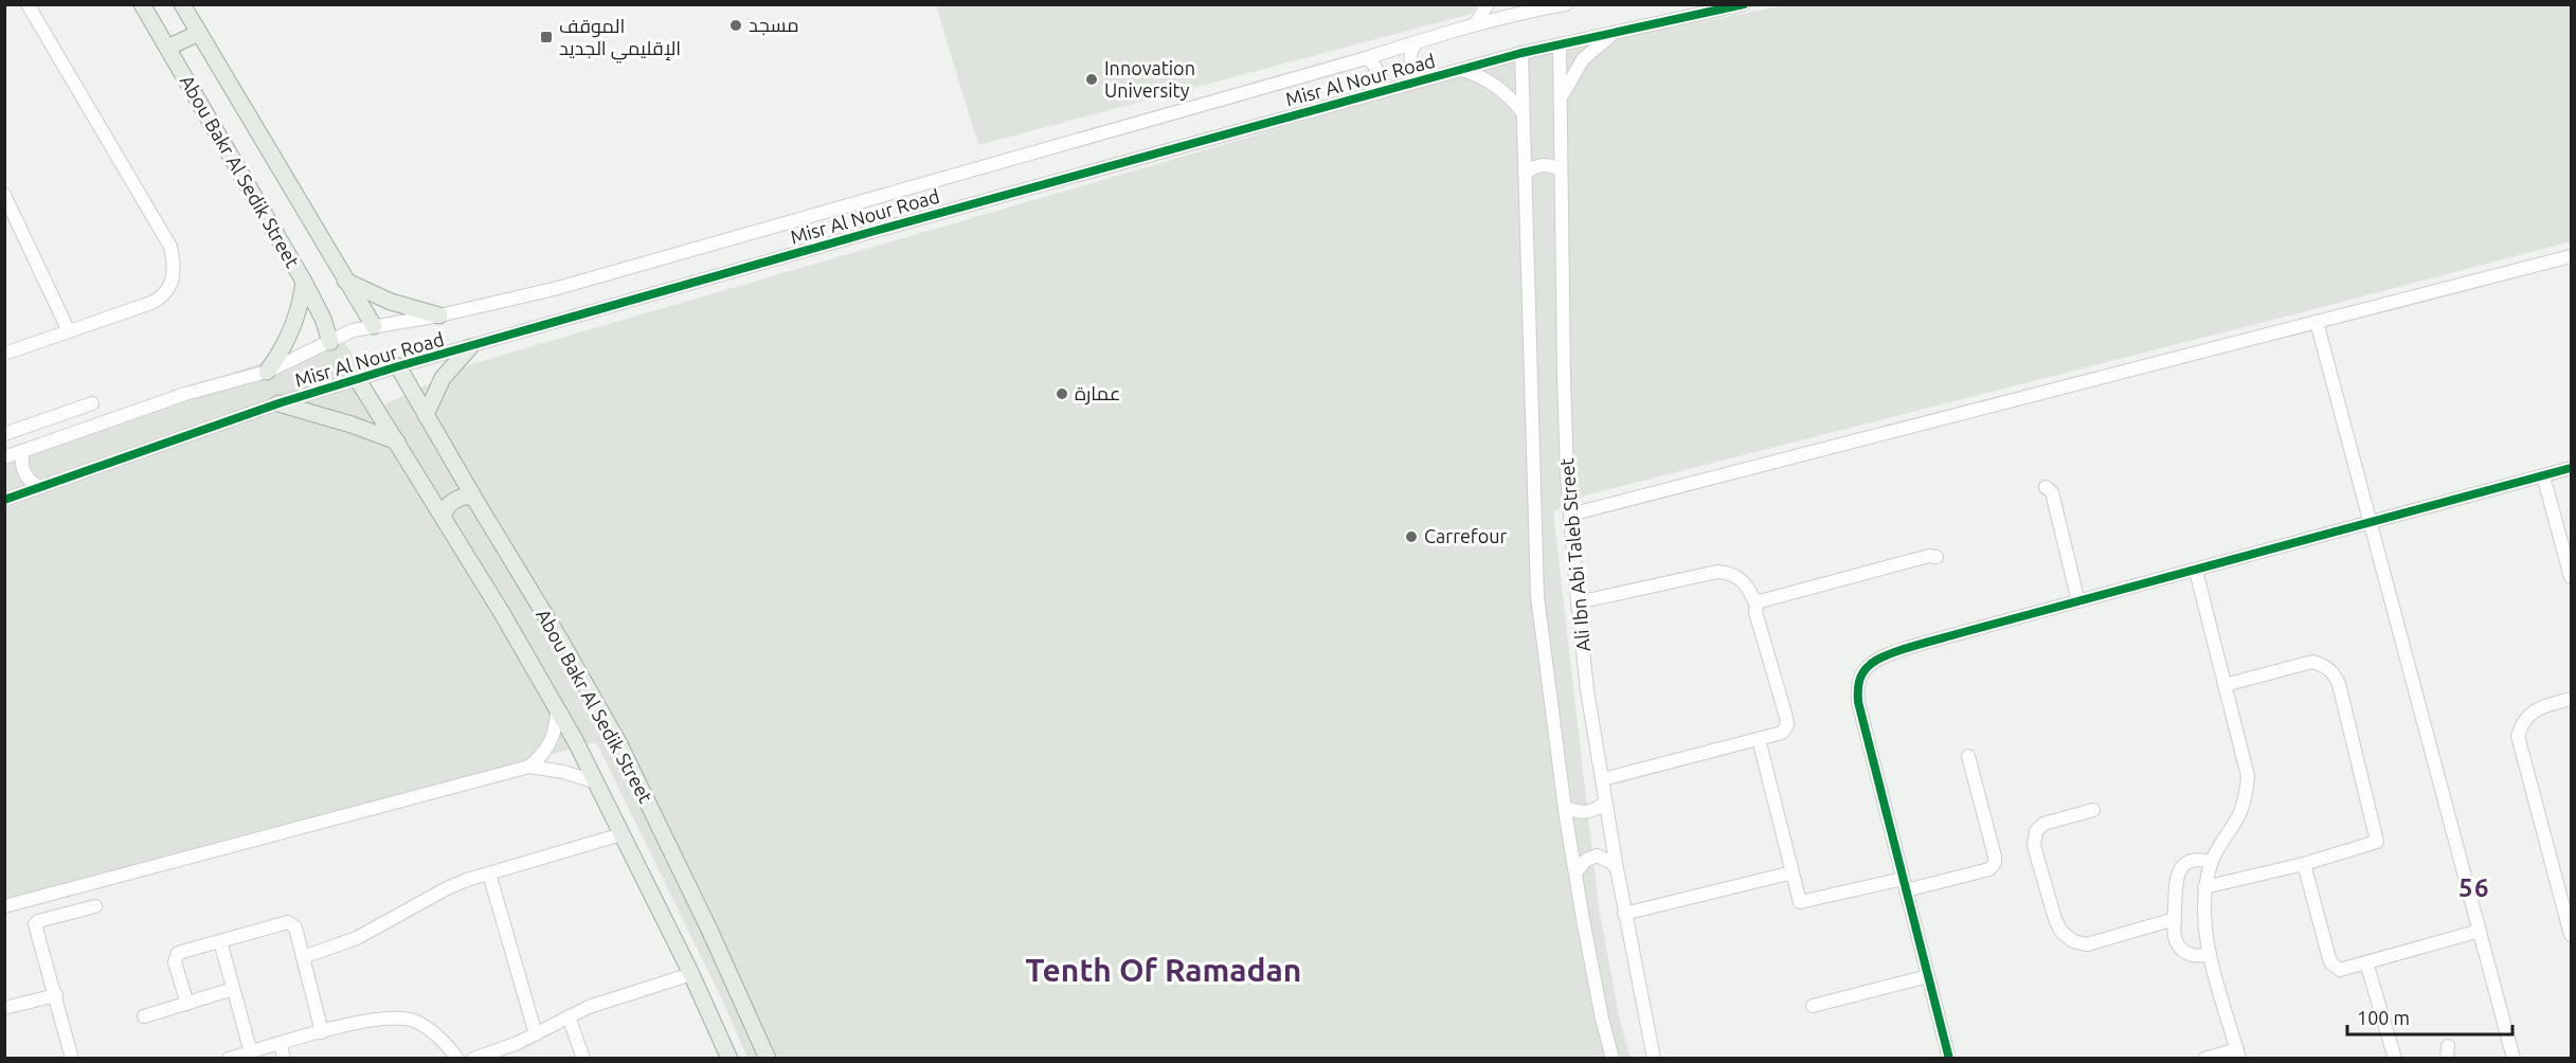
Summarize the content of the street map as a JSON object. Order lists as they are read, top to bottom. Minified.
{"streets":{"main road":["Abou Bakr Al Sedik Street"],"street":["Misr Al Nour Road","Ali Ibn Abi Taleb Street"]},"crossings":[["Misr Al Nour Road","Abou Bakr Al Sedik Street"],["Misr Al Nour Road","Ali Ibn Abi Taleb Street"]],"districts":["56","Tenth Of Ramadan"],"places":{"other":["مسجد","Innovation University","عمارة","Carrefour"],"transit":["الموقف الإقليمي الجديد"]},"scale_bar":"100 m"}
